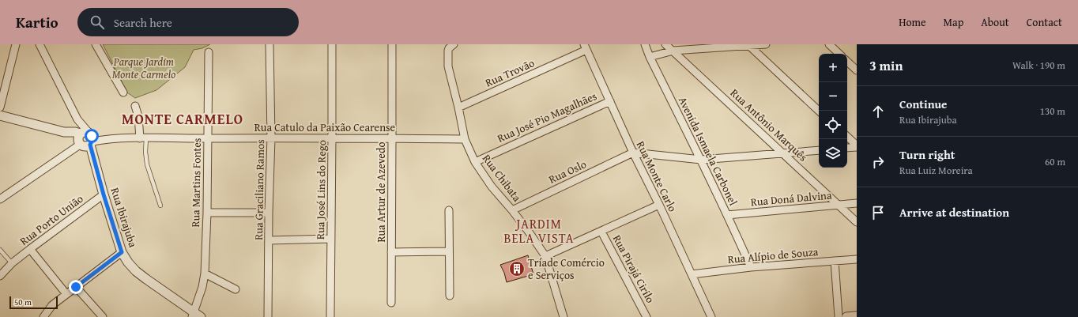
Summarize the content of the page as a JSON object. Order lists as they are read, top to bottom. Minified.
{"streets":{"street":["Rua Trovão","Rua José Pio Magalhães","Rua Antônio Marquês","Rua Catulo da Paixão Cearense","Avenida Ismaela Carbonel","Rua Oslo","Rua Monte Carlo","Rua Chibata","Rua Martins Fontes","Rua Graciliano Ramos","Rua José Lins do Rego","Rua Artur de Azevedo","Rua Doná Dalvina","Rua Ibirajuba","Rua Porto União","Rua Alípio de Souza","Rua Pirajá Cirilo"]},"crossings":[["Rua Trovão","Rua Monte Carlo"],["Rua Trovão","Rua Chibata"],["Rua José Pio Magalhães","Rua Monte Carlo"],["Rua José Pio Magalhães","Rua Chibata"],["Rua Antônio Marquês","Rua Doná Dalvina"],["Rua Catulo da Paixão Cearense","Rua Chibata"],["Rua Catulo da Paixão Cearense","Rua Martins Fontes"],["Rua Catulo da Paixão Cearense","Rua Graciliano Ramos"],["Rua Catulo da Paixão Cearense","Rua José Lins do Rego"],["Rua Catulo da Paixão Cearense","Rua Artur de Azevedo"],["Rua Catulo da Paixão Cearense","Rua Ibirajuba"],["Avenida Ismaela Carbonel","Rua Doná Dalvina"],["Avenida Ismaela Carbonel","Rua Alípio de Souza"],["Rua Oslo","Rua Monte Carlo"],["Rua Oslo","Rua Chibata"],["Rua Monte Carlo","Rua Alípio de Souza"],["Rua Martins Fontes","Rua Ibirajuba"],["Rua Ibirajuba","Rua Porto União"]],"districts":["MONTE CARMELO","JARDIM BELA VISTA"],"parks":["Parque Jardim Monte Carmelo"],"places":{"building":["Tríade Comércio e Serviços"]},"scale_bar":"50 m","page":{"header":"Kartio","search":"Search here","nav":["Home","Map","About","Contact"],"heading":["3 min","Walk · 190 m"],"map_buttons":["+","−"],"list":[["Continue","Rua Ibirajuba","130 m"],["Turn right","Rua Luiz Moreira","60 m"],"Arrive at destination"],"scale":"50 m"}}
